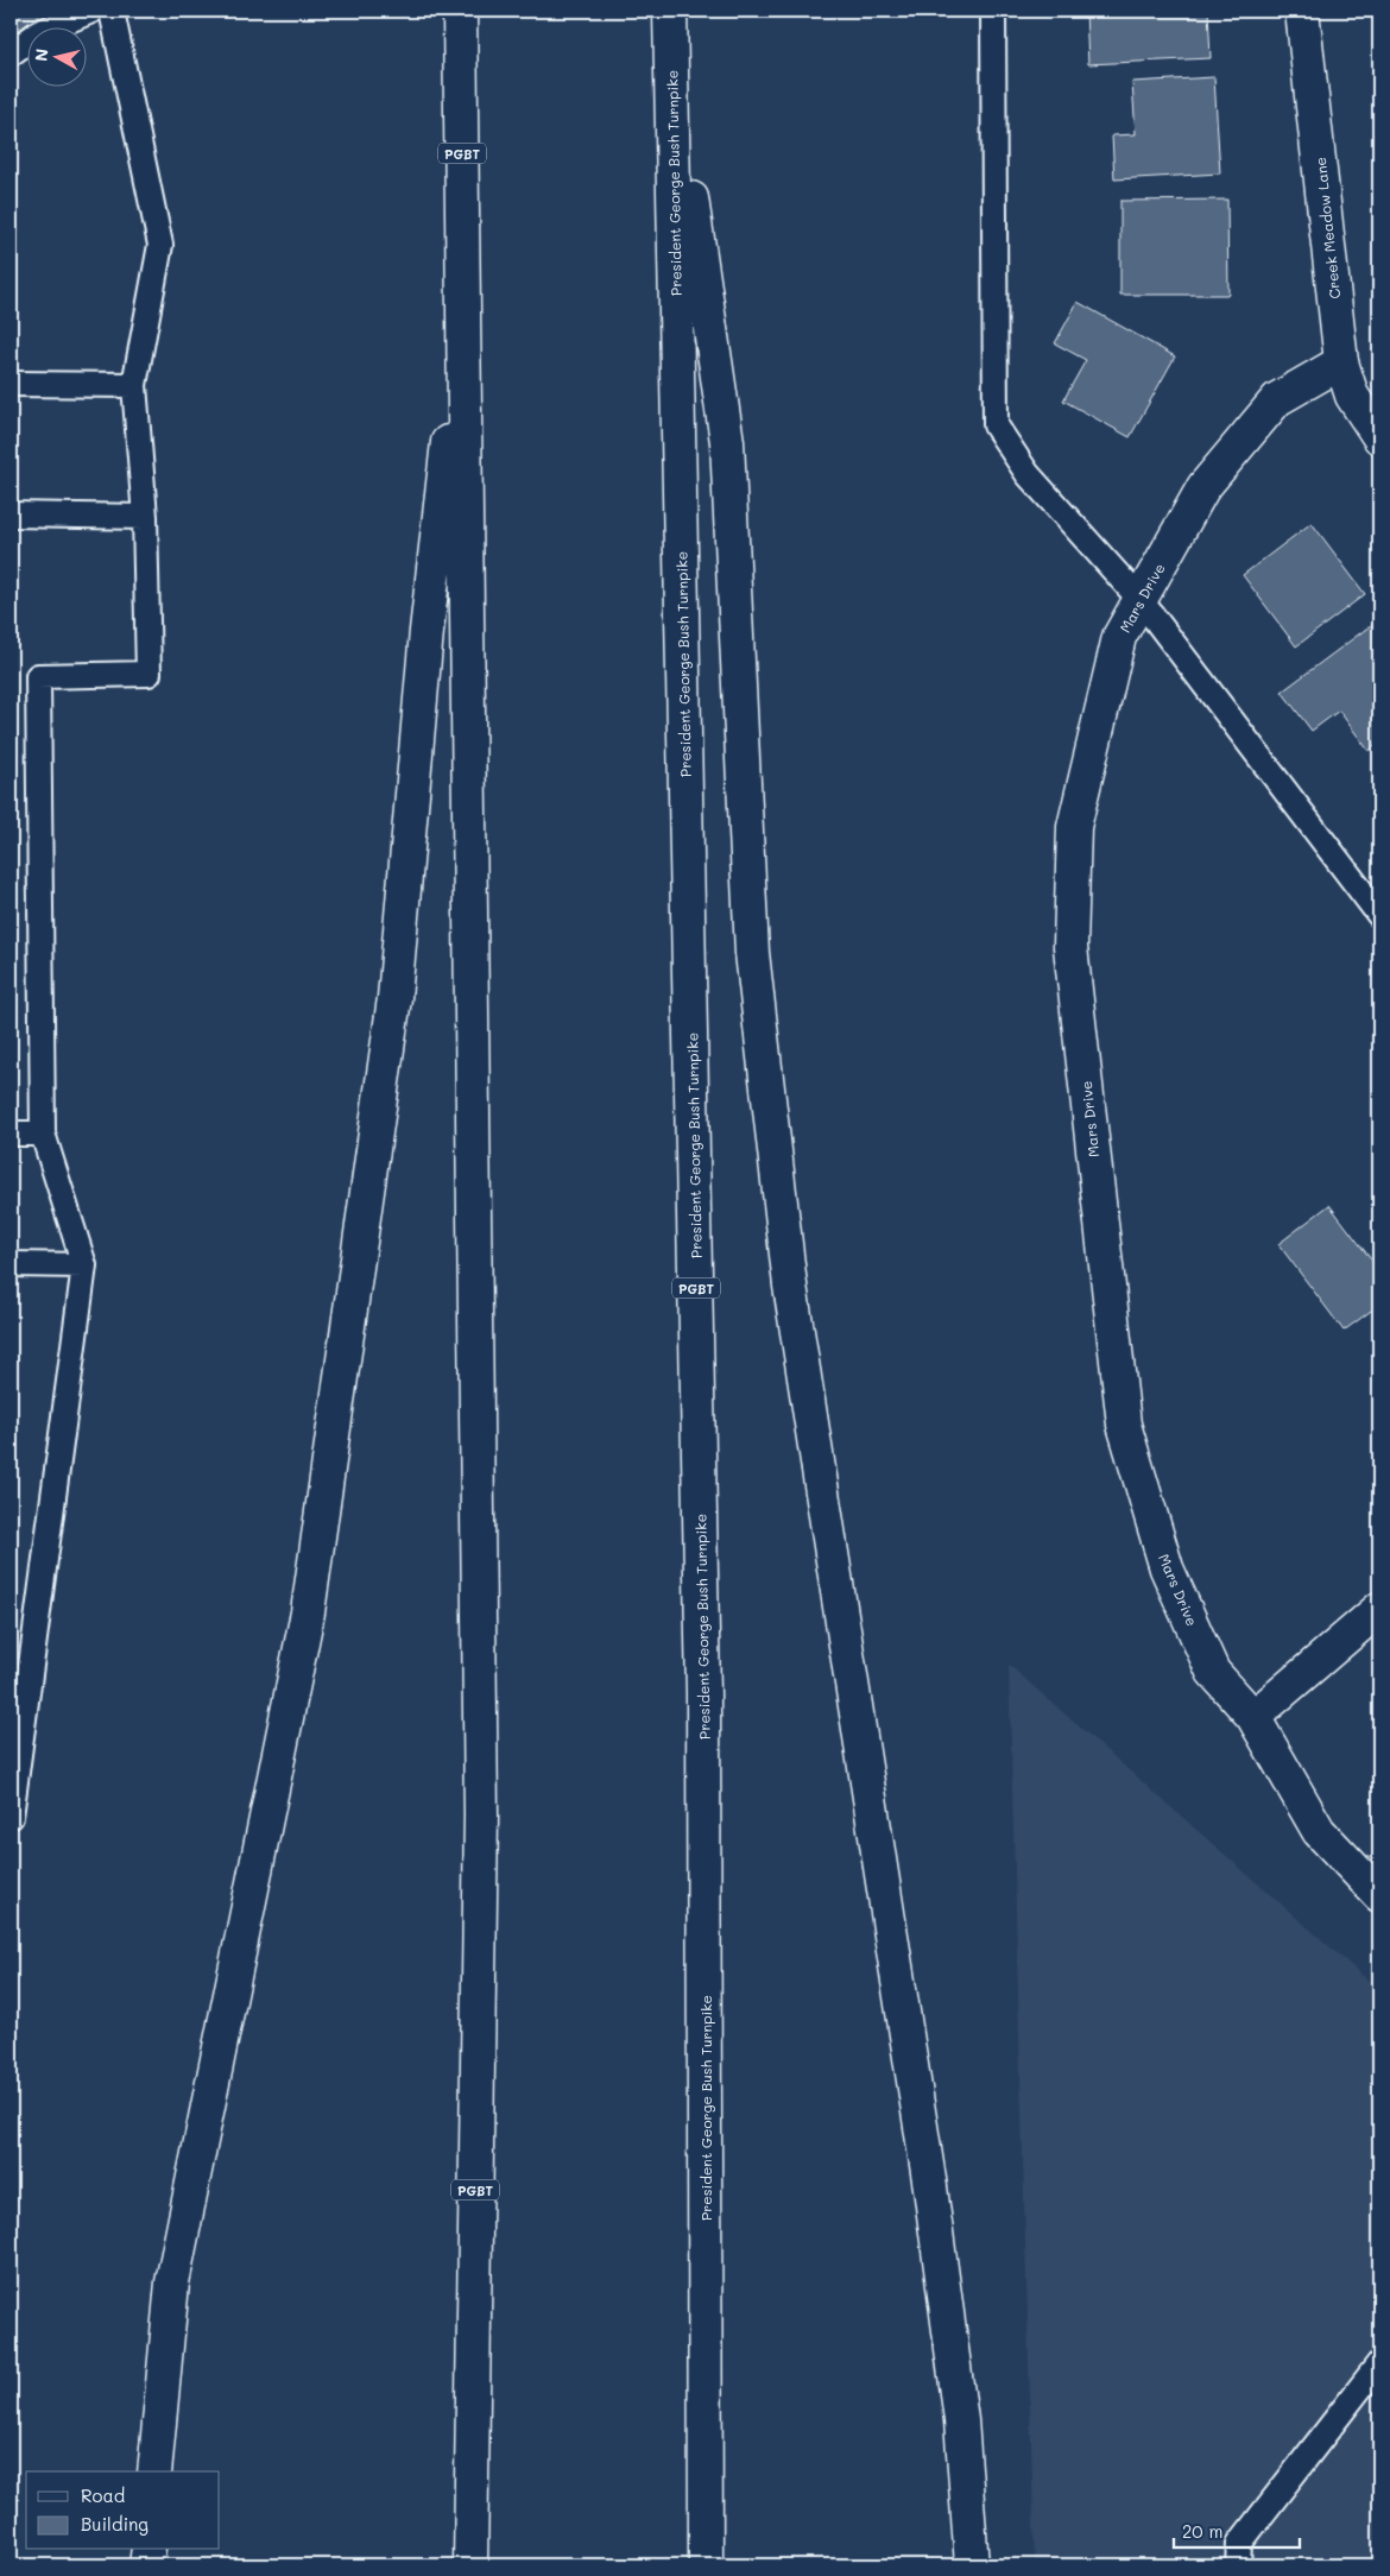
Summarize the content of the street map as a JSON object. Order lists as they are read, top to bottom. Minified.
{"streets":{"main road":["PGBT","President George Bush Turnpike","Creek Meadow Lane","Mars Drive"]},"crossings":[["Creek Meadow Lane","Mars Drive"]],"legend":["Road","Building"],"scale_bar":"20 m","north":"left"}
